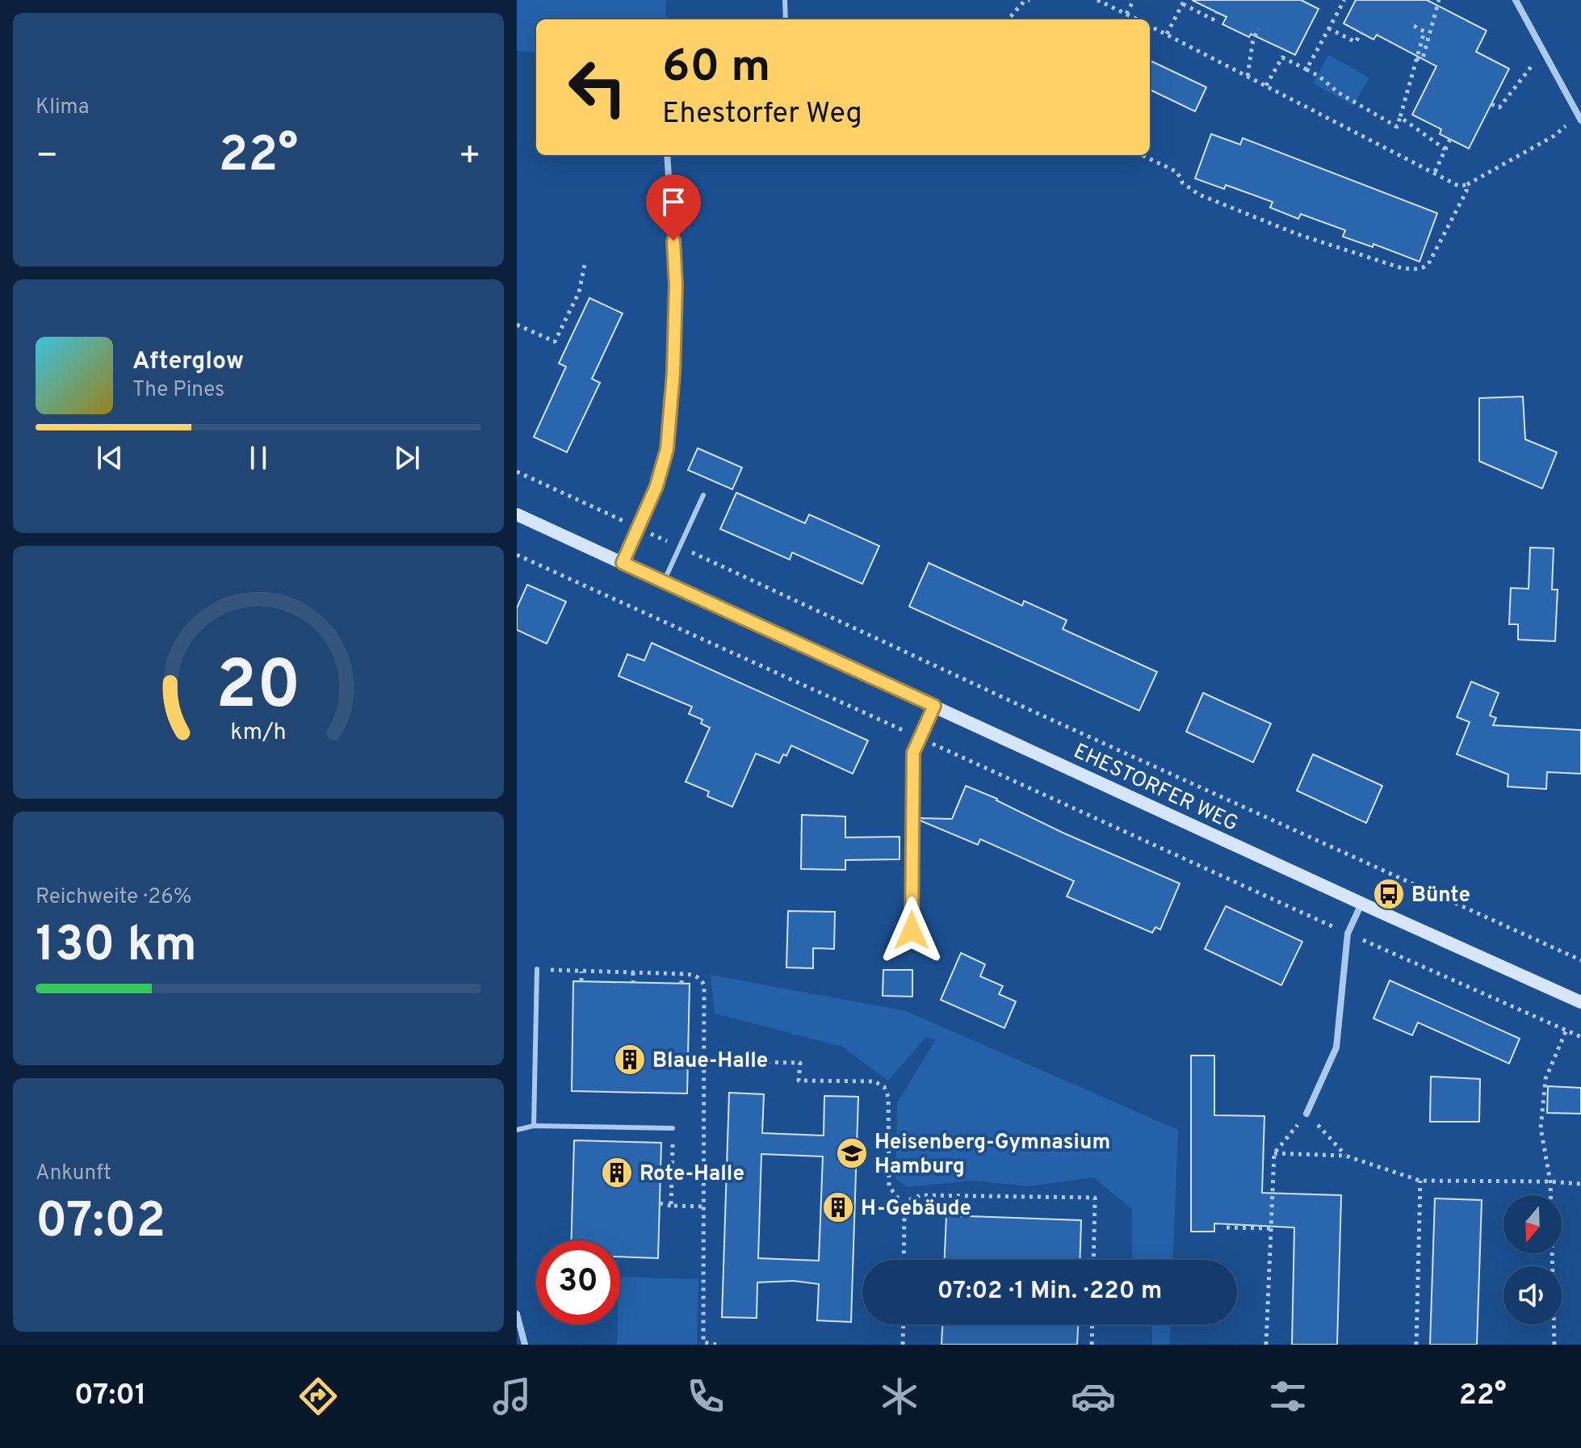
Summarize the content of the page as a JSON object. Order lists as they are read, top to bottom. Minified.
{"streets":{"main road":["EHESTORFER WEG"]},"places":{"bus stop":["Bünte"],"building":["Blaue-Halle","Rote-Halle","H-Gebäude"],"school or university":["Heisenberg-Gymnasium Hamburg"]},"north":"bottom","page":{"tile":["Klima",["Reichweite · 26%","130 km"],["Ankunft","07:02"]],"turn":["60 m","Ehestorfer Weg"],"heat":["−","22°","+"],"song":["Afterglow","The Pines"],"limit":"30","trip":"07:02 · 1 Min. · 220 m","tabs":["07:01","22°"],"gauge":["20","km/h"]}}
